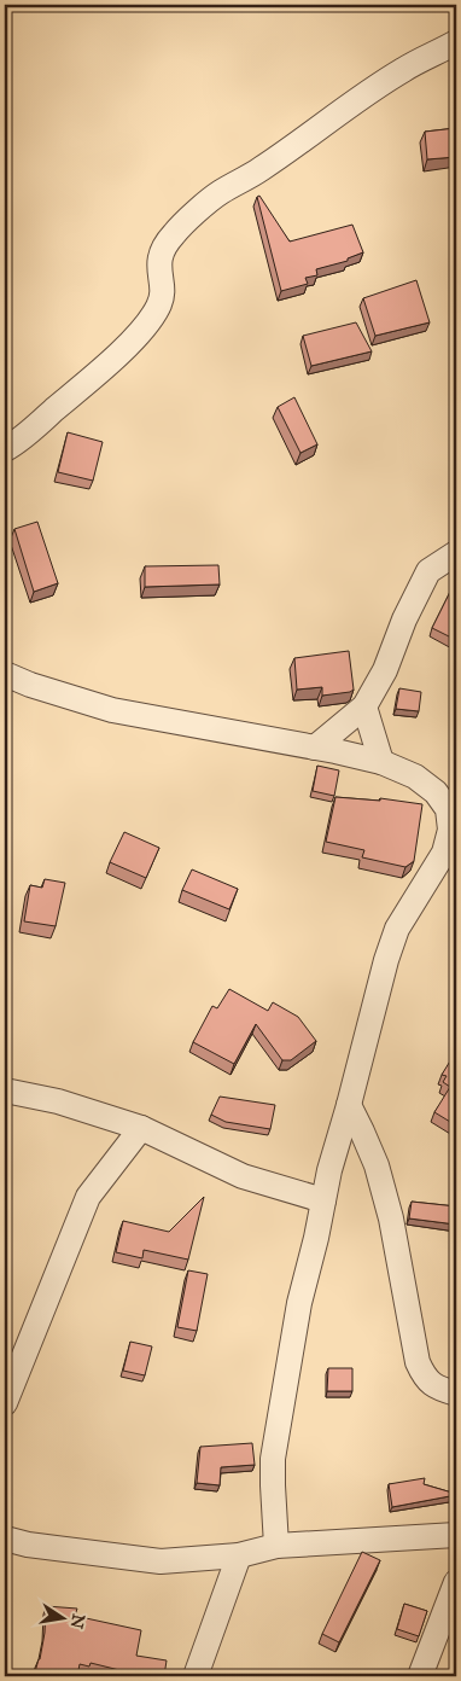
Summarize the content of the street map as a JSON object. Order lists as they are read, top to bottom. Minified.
{"north":"right"}
